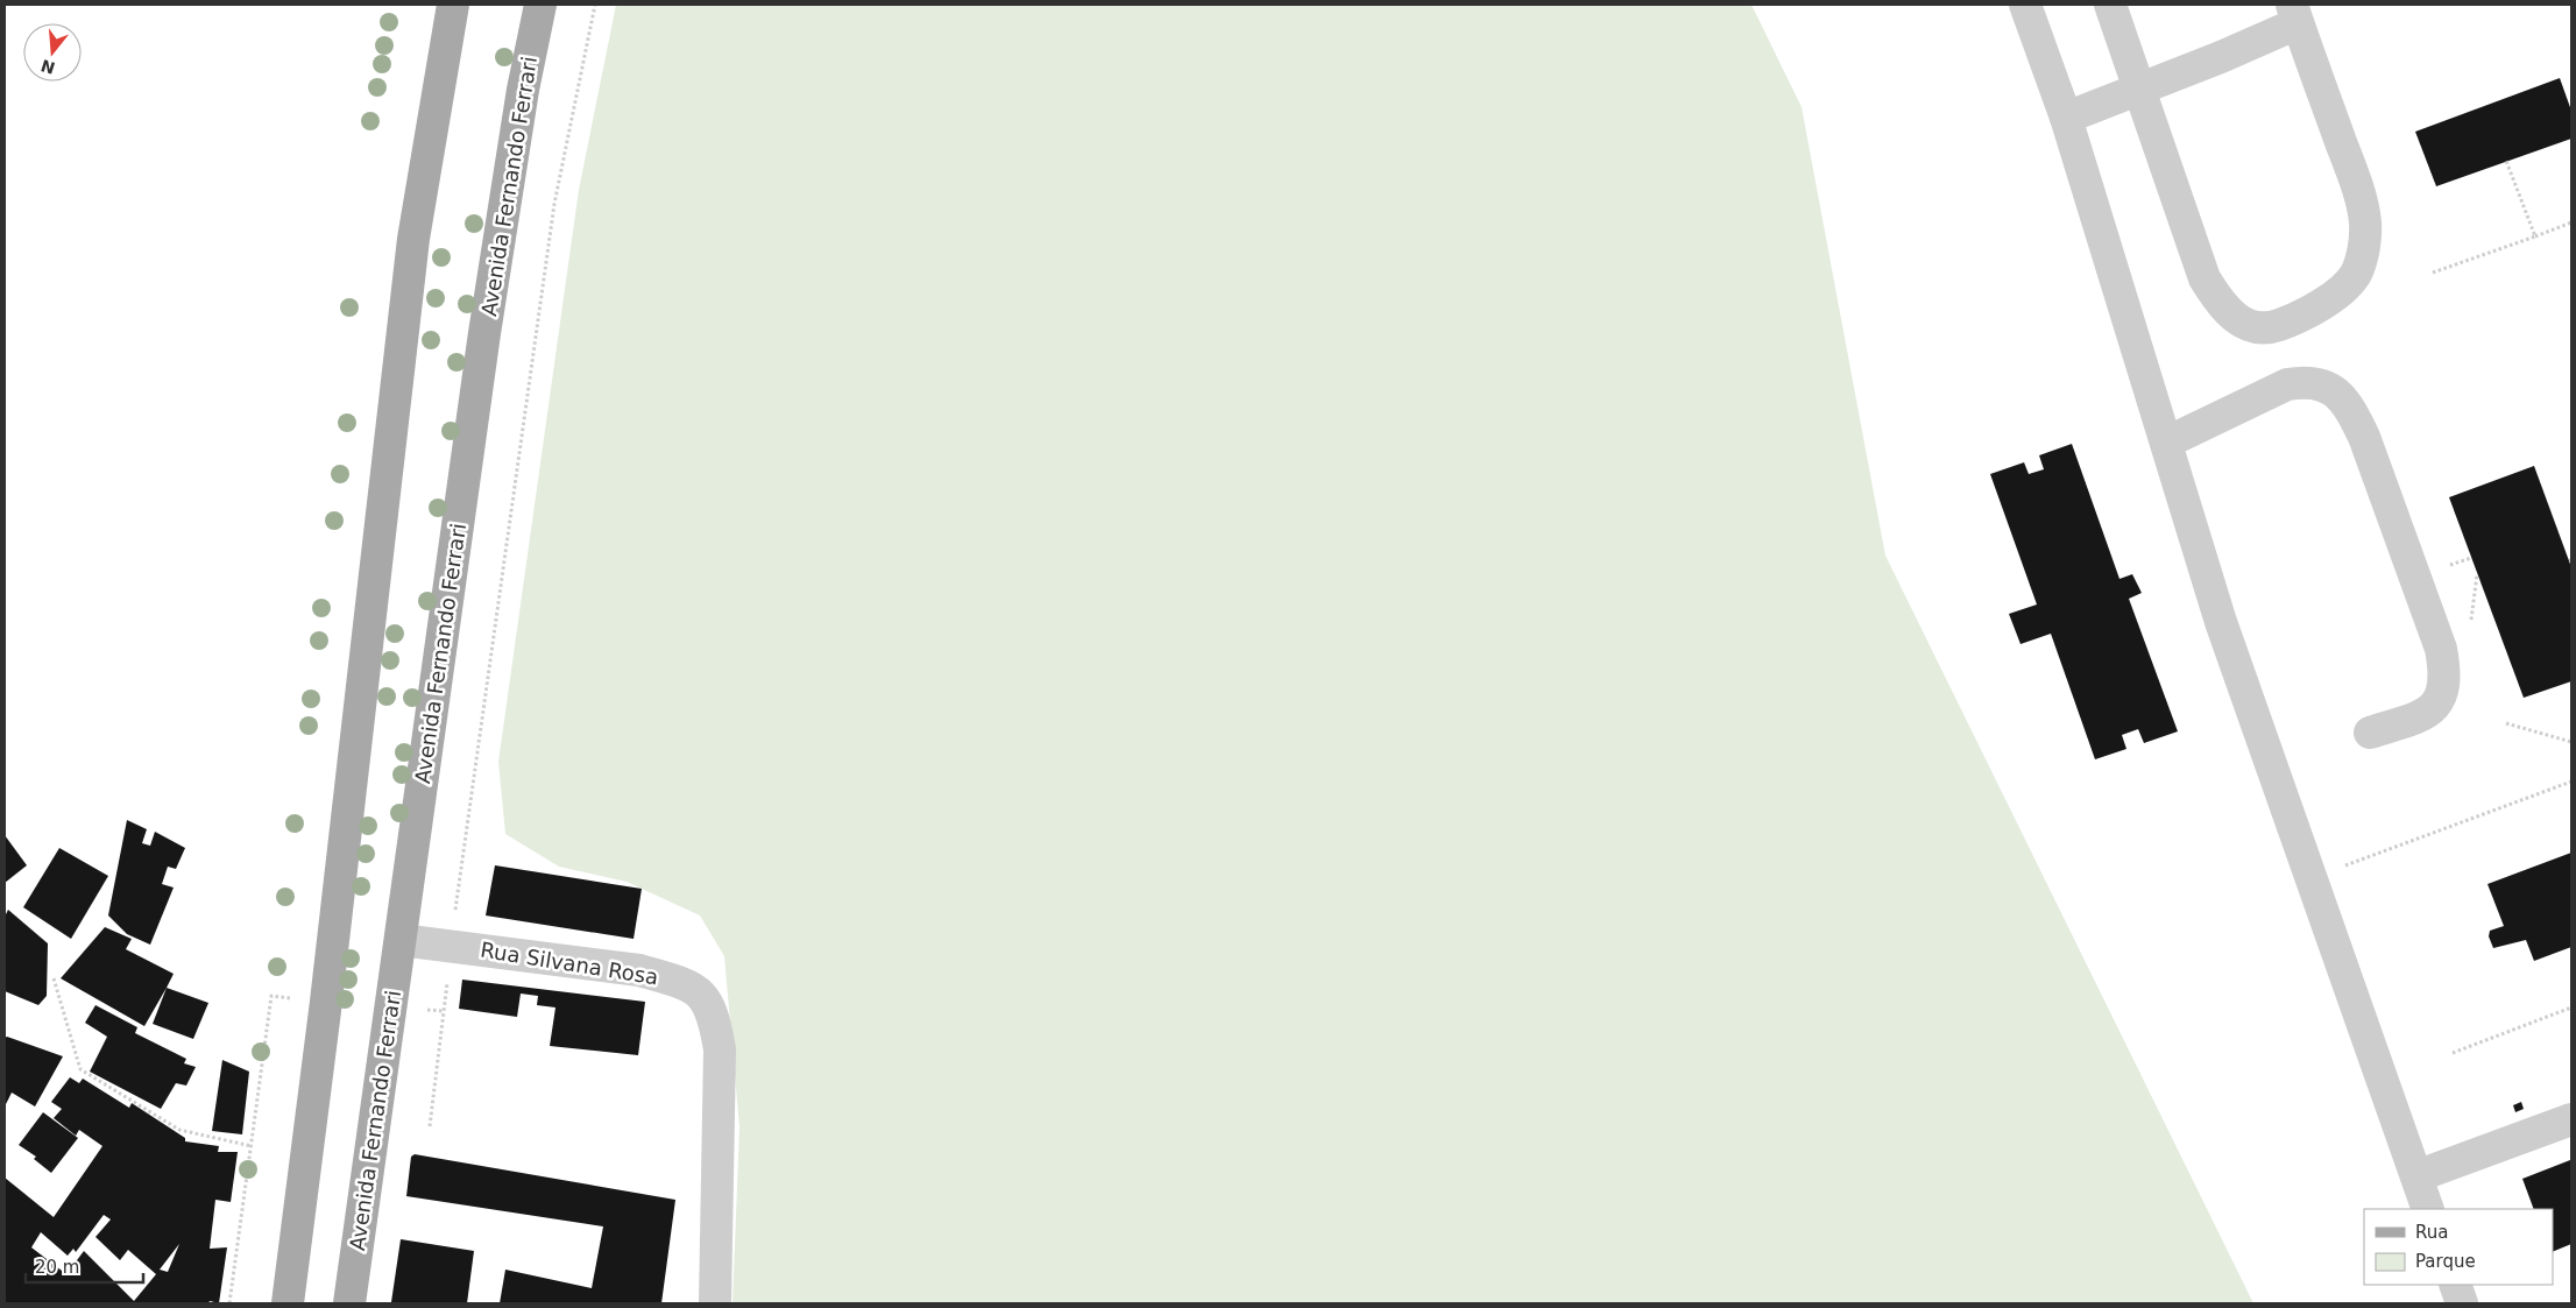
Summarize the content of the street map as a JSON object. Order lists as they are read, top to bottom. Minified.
{"streets":{"main road":["Avenida Fernando Ferrari"],"street":["Rua Silvana Rosa"]},"crossings":[["Avenida Fernando Ferrari","Rua Silvana Rosa"]],"legend":["Rua","Parque"],"scale_bar":"20 m","north":"bottom"}
